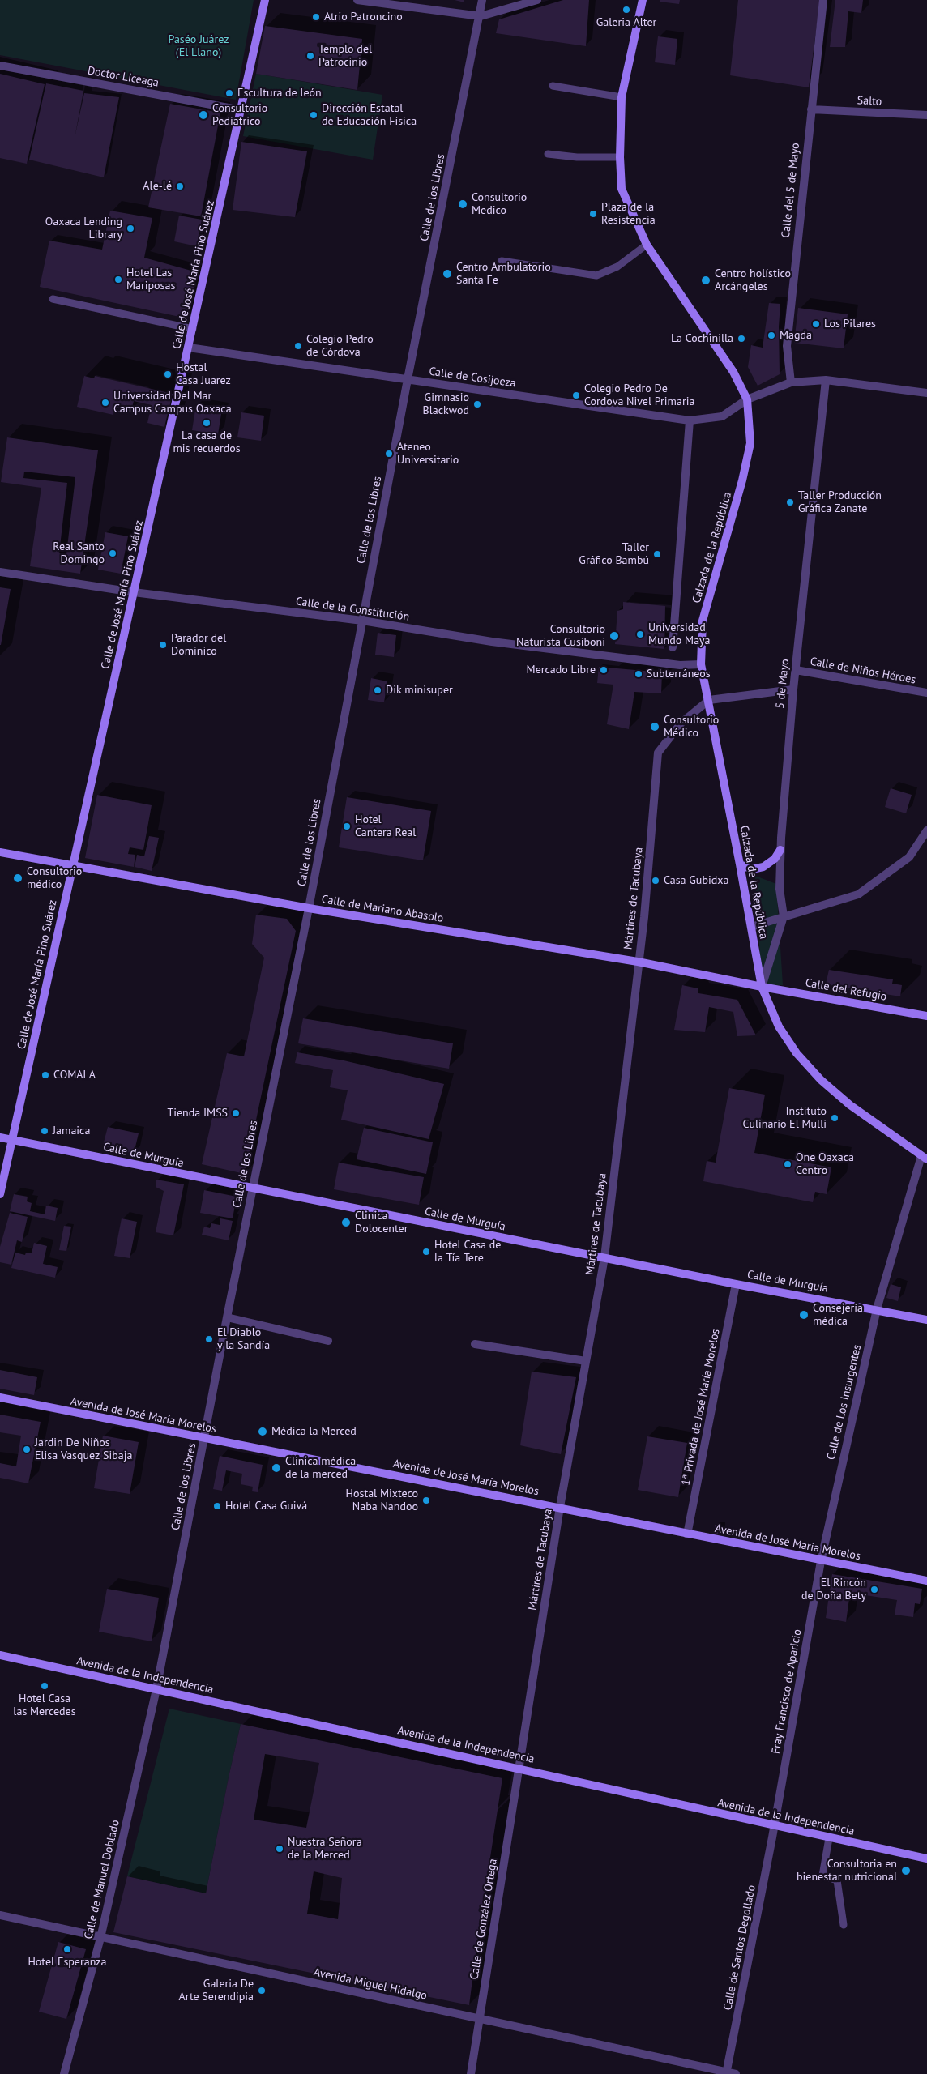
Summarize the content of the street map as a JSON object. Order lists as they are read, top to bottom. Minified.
{"streets":{"main road":["Calle de José María Pino Suárez","Calzada de la República","Calle de Mariano Abasolo","Calle del Refugio","Calle de Murguía","Avenida de José María Morelos","Avenida de la Independencia"],"street":["Doctor Liceaga","Salto","Calle del 5 de Mayo","Calle de los Libres","Calle de Cosijoeza","Calle de la Constitución","Calle de Niños Héroes","5 de Mayo","Mártires de Tacubaya","Calle de Los Insurgentes","1ª Prívada de José María Morelos","Fray Francisco de Aparicio","Calle de Manuel Doblado","Calle de González Ortega","Calle de Santos Degollado","Avenida Miguel Hidalgo"]},"crossings":[["Doctor Liceaga","Calle de José María Pino Suárez"],["Salto","Calle del 5 de Mayo"],["Calle del 5 de Mayo","Calle de Cosijoeza"],["Calle de los Libres","Calle de Cosijoeza"],["Calle de los Libres","Calle de la Constitución"],["Calle de los Libres","Calle de Mariano Abasolo"],["Calle de los Libres","Calle de Murguía"],["Calle de los Libres","Avenida de José María Morelos"],["Calle de los Libres","Avenida de la Independencia"],["Calle de los Libres","Calle de Manuel Doblado"],["Calle de José María Pino Suárez","Calle de Cosijoeza"],["Calle de José María Pino Suárez","Calle de la Constitución"],["Calle de José María Pino Suárez","Calle de Mariano Abasolo"],["Calle de José María Pino Suárez","Calle de Murguía"],["Calle de Cosijoeza","Calzada de la República"],["Calle de Cosijoeza","5 de Mayo"],["Calzada de la República","Calle de la Constitución"],["Calzada de la República","5 de Mayo"],["Calzada de la República","Mártires de Tacubaya"],["Calzada de la República","Calle de Mariano Abasolo"],["Calzada de la República","Calle del Refugio"],["Calzada de la República","Calle de Los Insurgentes"],["Calle de Niños Héroes","5 de Mayo"],["5 de Mayo","Calle de Mariano Abasolo"],["5 de Mayo","Calle del Refugio"],["Mártires de Tacubaya","Calle de Mariano Abasolo"],["Mártires de Tacubaya","Calle de Murguía"],["Mártires de Tacubaya","Avenida de José María Morelos"],["Mártires de Tacubaya","Avenida de la Independencia"],["Mártires de Tacubaya","Calle de González Ortega"],["Calle de Mariano Abasolo","Calle del Refugio"],["Calle de Murguía","Calle de Los Insurgentes"],["Calle de Murguía","1ª Prívada de José María Morelos"],["Calle de Los Insurgentes","Avenida de José María Morelos"],["Calle de Los Insurgentes","Fray Francisco de Aparicio"],["1ª Prívada de José María Morelos","Avenida de José María Morelos"],["Avenida de José María Morelos","Fray Francisco de Aparicio"],["Avenida de la Independencia","Fray Francisco de Aparicio"],["Avenida de la Independencia","Calle de Manuel Doblado"],["Avenida de la Independencia","Calle de González Ortega"],["Avenida de la Independencia","Calle de Santos Degollado"],["Fray Francisco de Aparicio","Calle de Santos Degollado"],["Calle de Manuel Doblado","Avenida Miguel Hidalgo"],["Calle de González Ortega","Avenida Miguel Hidalgo"],["Calle de Santos Degollado","Avenida Miguel Hidalgo"]],"parks":["Paséo Juárez (El Llano)"],"places":["Galeria Alter","Atrio Patroncino","Templo del Patrocinio","Escultura de león","Consultorio Pediatrico","Dirección Estatal de Educación Física","Ale-lé","Consultorio Medico","Plaza de la Resistencia","Oaxaca Lending Library","Centro Ambulatorio Santa Fe","Hotel Las Mariposas","Centro holístico Arcángeles","Los Pilares","Magda","La Cochinilla","Colegio Pedro de Córdova","Hostal Casa Juarez","Colegio Pedro De Cordova Nivel Primaria","Universidad Del Mar Campus Campus Oaxaca","Gimnasio Blackwod","La casa de mis recuerdos","Ateneo Universitario","Taller Producción Gráfica Zanate","Real Santo Domingo","Taller Gráfico Bambú","Universidad Mundo Maya","Consultorio Naturista Cusiboni","Parador del Dominico","Mercado Libre","Subterráneos","Dik minisuper","Consultorio Médico","Hotel Cantera Real","Consultorio médico","Casa Gubidxa","COMALA","Tienda IMSS","Instituto Culinario El Mulli","Jamaica","One Oaxaca Centro","Clinica Dolocenter","Hotel Casa de la Tía Tere","Consejería médica","El Diablo y la Sandía","Médica la Merced","Jardin De Niños Elisa Vasquez Sibaja","Clínica médica de la merced","Hostal Mixteco Naba Nandoo","Hotel Casa Guivá","El Rincón de Doña Bety","Hotel Casa las Mercedes","Nuestra Señora de la Merced","Consultoria en bienestar nutricional","Hotel Esperanza","Galeria De Arte Serendipia"]}
